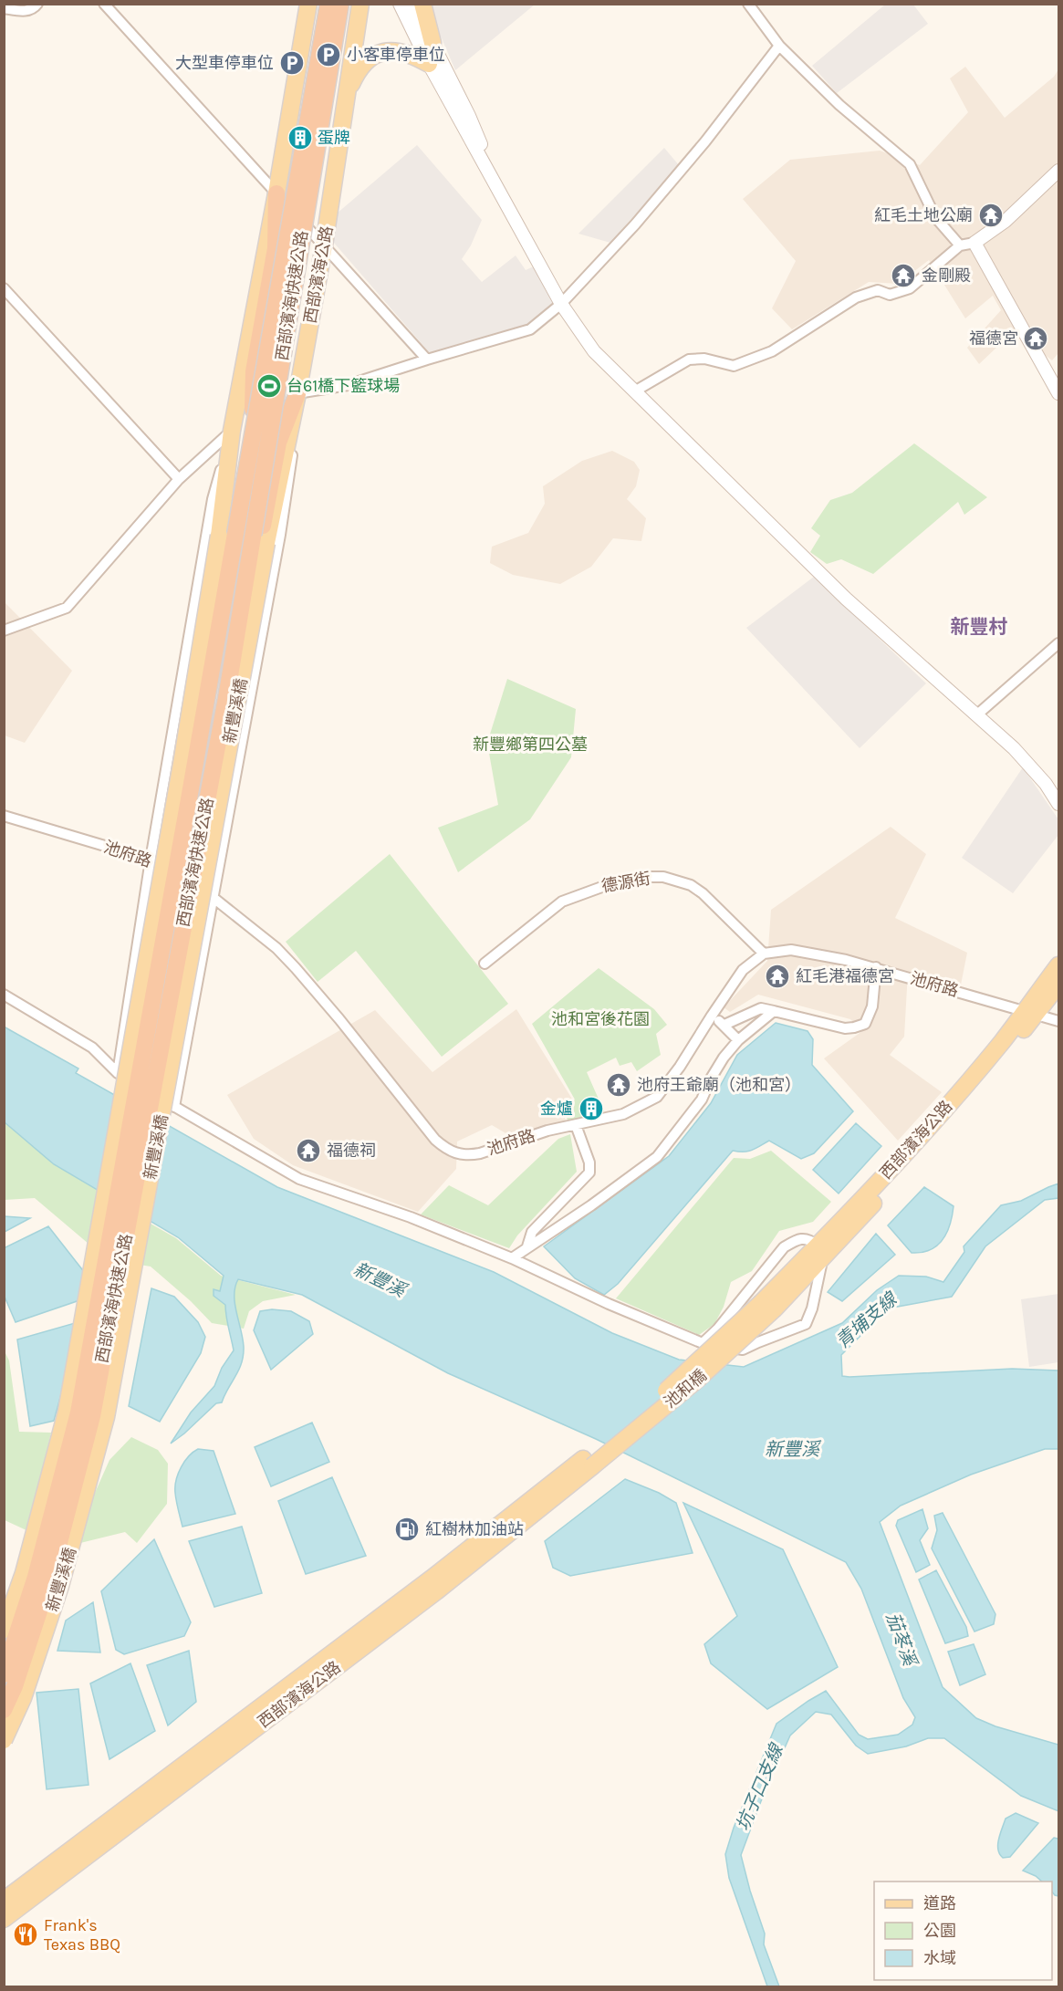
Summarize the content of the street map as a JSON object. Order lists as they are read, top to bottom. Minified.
{"streets":{"highway":["西部濱海快速公路"],"main road":["西部濱海公路","新豐溪橋","池和橋"],"street":["池府路","德源街"]},"crossings":[["西部濱海公路","新豐溪橋"],["西部濱海公路","池府路"],["西部濱海公路","池和橋"],["池府路","德源街"]],"districts":["新豐村"],"water":["新豐溪","青埔支線","茄苳溪","坑子口支線"],"parks":["新豐鄉第四公墓","池和宮後花園"],"places":{"parking":["小客車停車位","大型車停車位"],"building":["蛋牌","金爐"],"temple":["紅毛土地公廟","金剛殿","福德宮","紅毛港福德宮","池府王爺廟（池和宮）","福德祠"],"sports":["台61橋下籃球場"],"fuel station":["紅樹林加油站"],"restaurant":["Frank's Texas BBQ"]},"legend":["道路","公園","水域"]}
